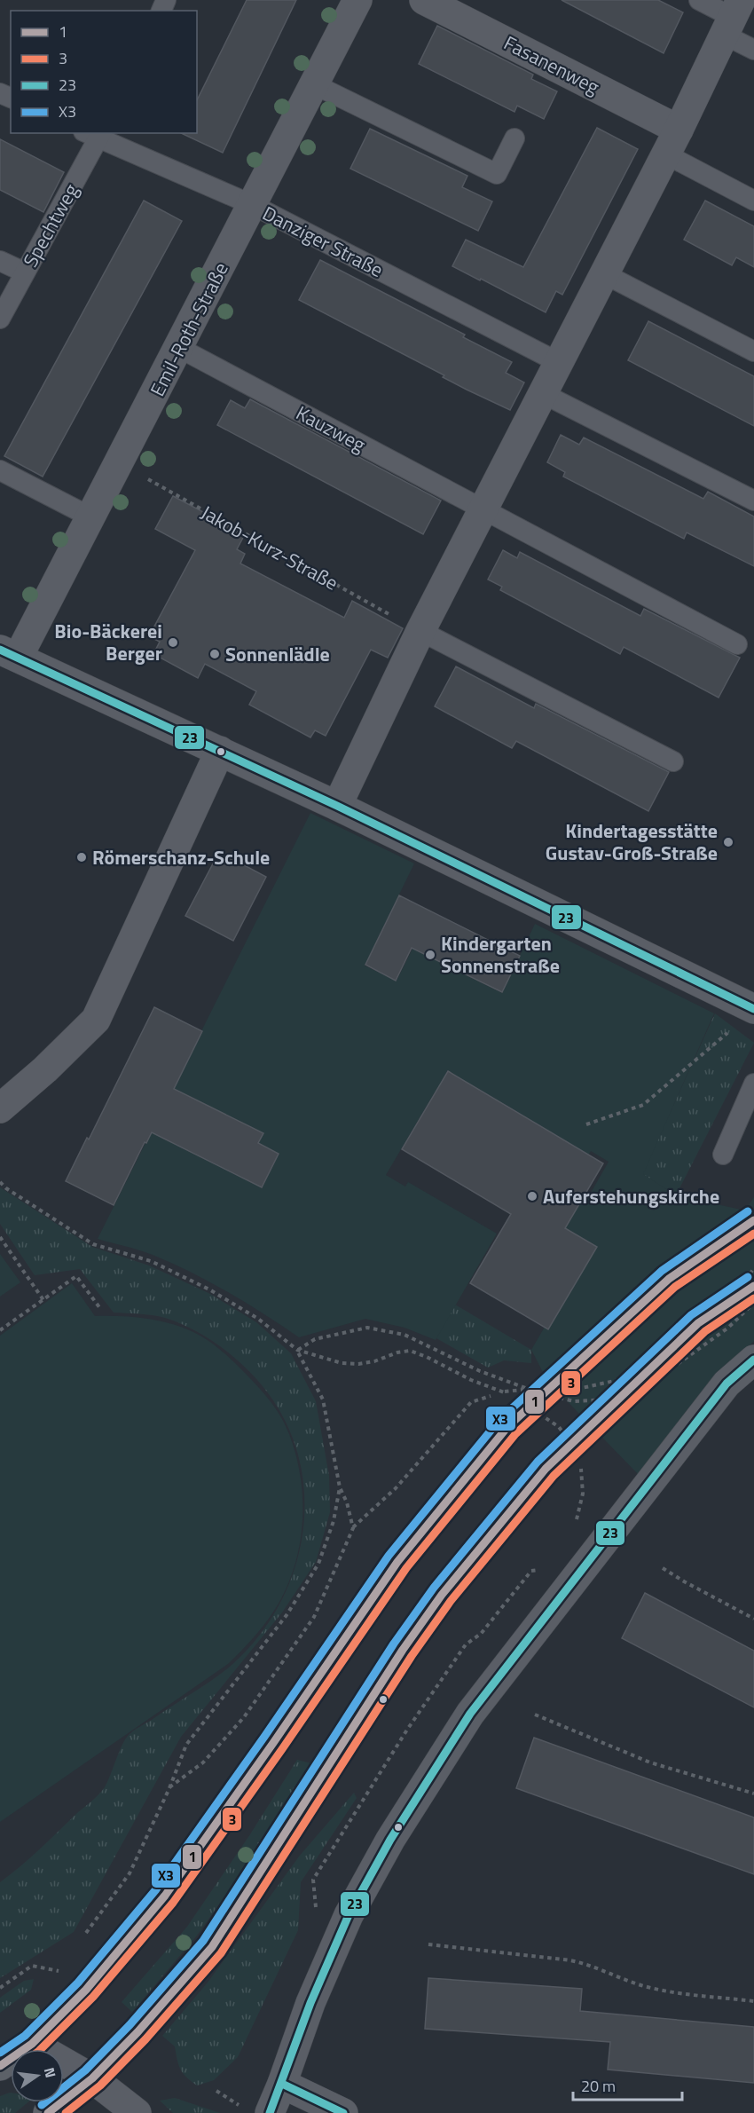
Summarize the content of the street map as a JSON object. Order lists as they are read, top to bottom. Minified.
{"streets":{"street":["Fasanenweg","Emil-Roth-Straße"],"lane":["Spechtweg","Danziger Straße","Kauzweg"],"path":["Jakob-Kurz-Straße"]},"crossings":[["Spechtweg","Danziger Straße"],["Danziger Straße","Emil-Roth-Straße"],["Emil-Roth-Straße","Kauzweg"],["Emil-Roth-Straße","Jakob-Kurz-Straße"]],"places":["Bio-Bäckerei Berger","Sonnenlädle","Kindertagesstätte Gustav-Groß-Straße","Römerschanz-Schule","Kindergarten Sonnenstraße","Auferstehungskirche"],"lines":["transit line 23","transit line X3","transit line 1","transit line 3"],"legend":["1","3","23","X3"],"scale_bar":"20 m","north":"right"}
